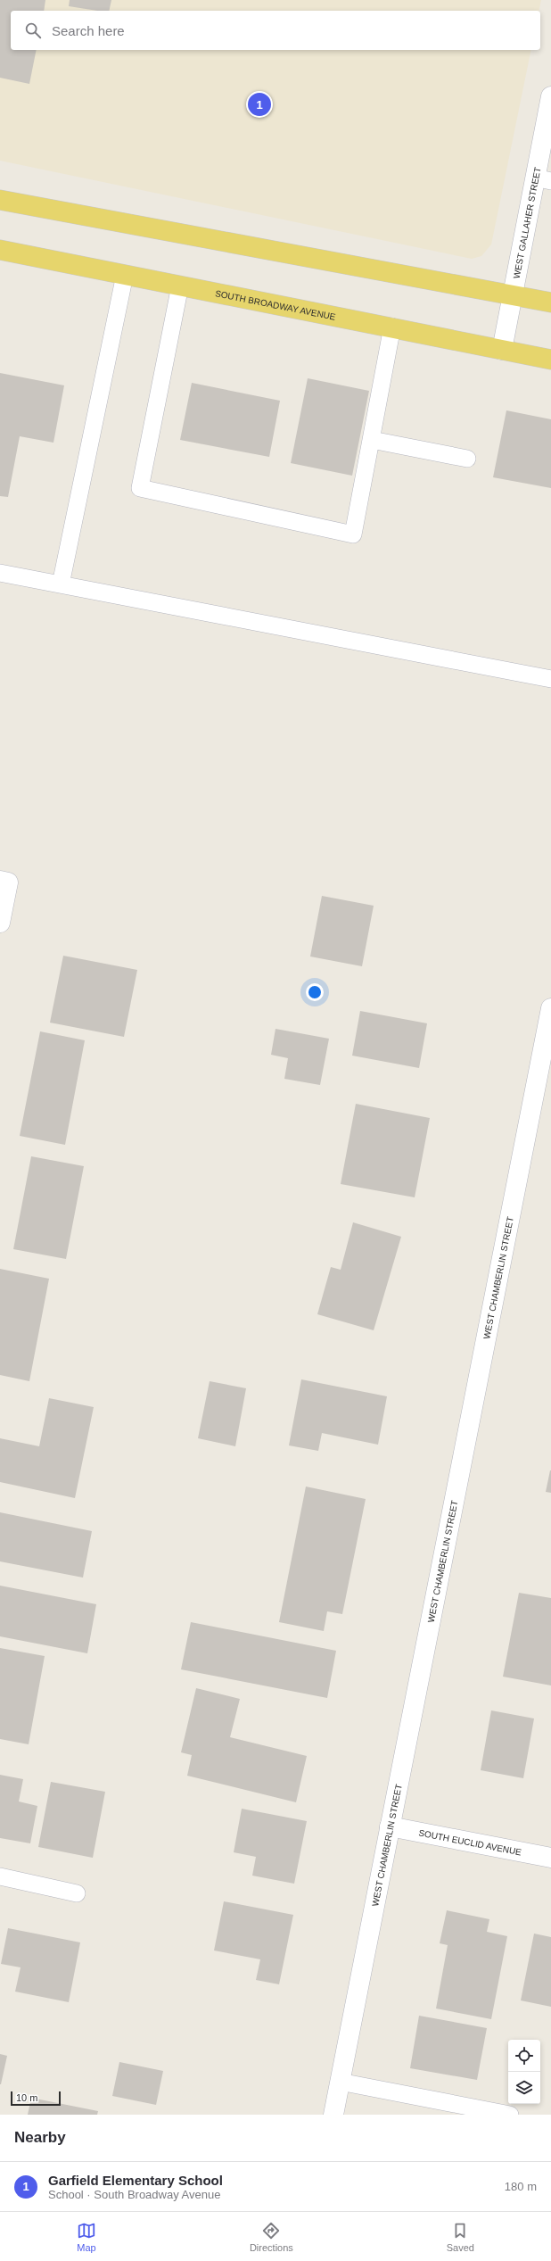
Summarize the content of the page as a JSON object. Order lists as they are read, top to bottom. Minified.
{"streets":{"main road":["SOUTH BROADWAY AVENUE"],"street":["WEST GALLAHER STREET","WEST CHAMBERLIN STREET","SOUTH EUCLID AVENUE"]},"crossings":[["WEST GALLAHER STREET","SOUTH BROADWAY AVENUE"],["WEST CHAMBERLIN STREET","SOUTH EUCLID AVENUE"]],"scale_bar":"10 m","page":{"search":"Search here","pins":"1","scale":"10 m","heading":"Nearby","list":[{"mark":"1","name":"Garfield Elementary School","note":"School · South Broadway Avenue","value":"180 m"}],"nav":["Map","Directions","Saved"]}}
